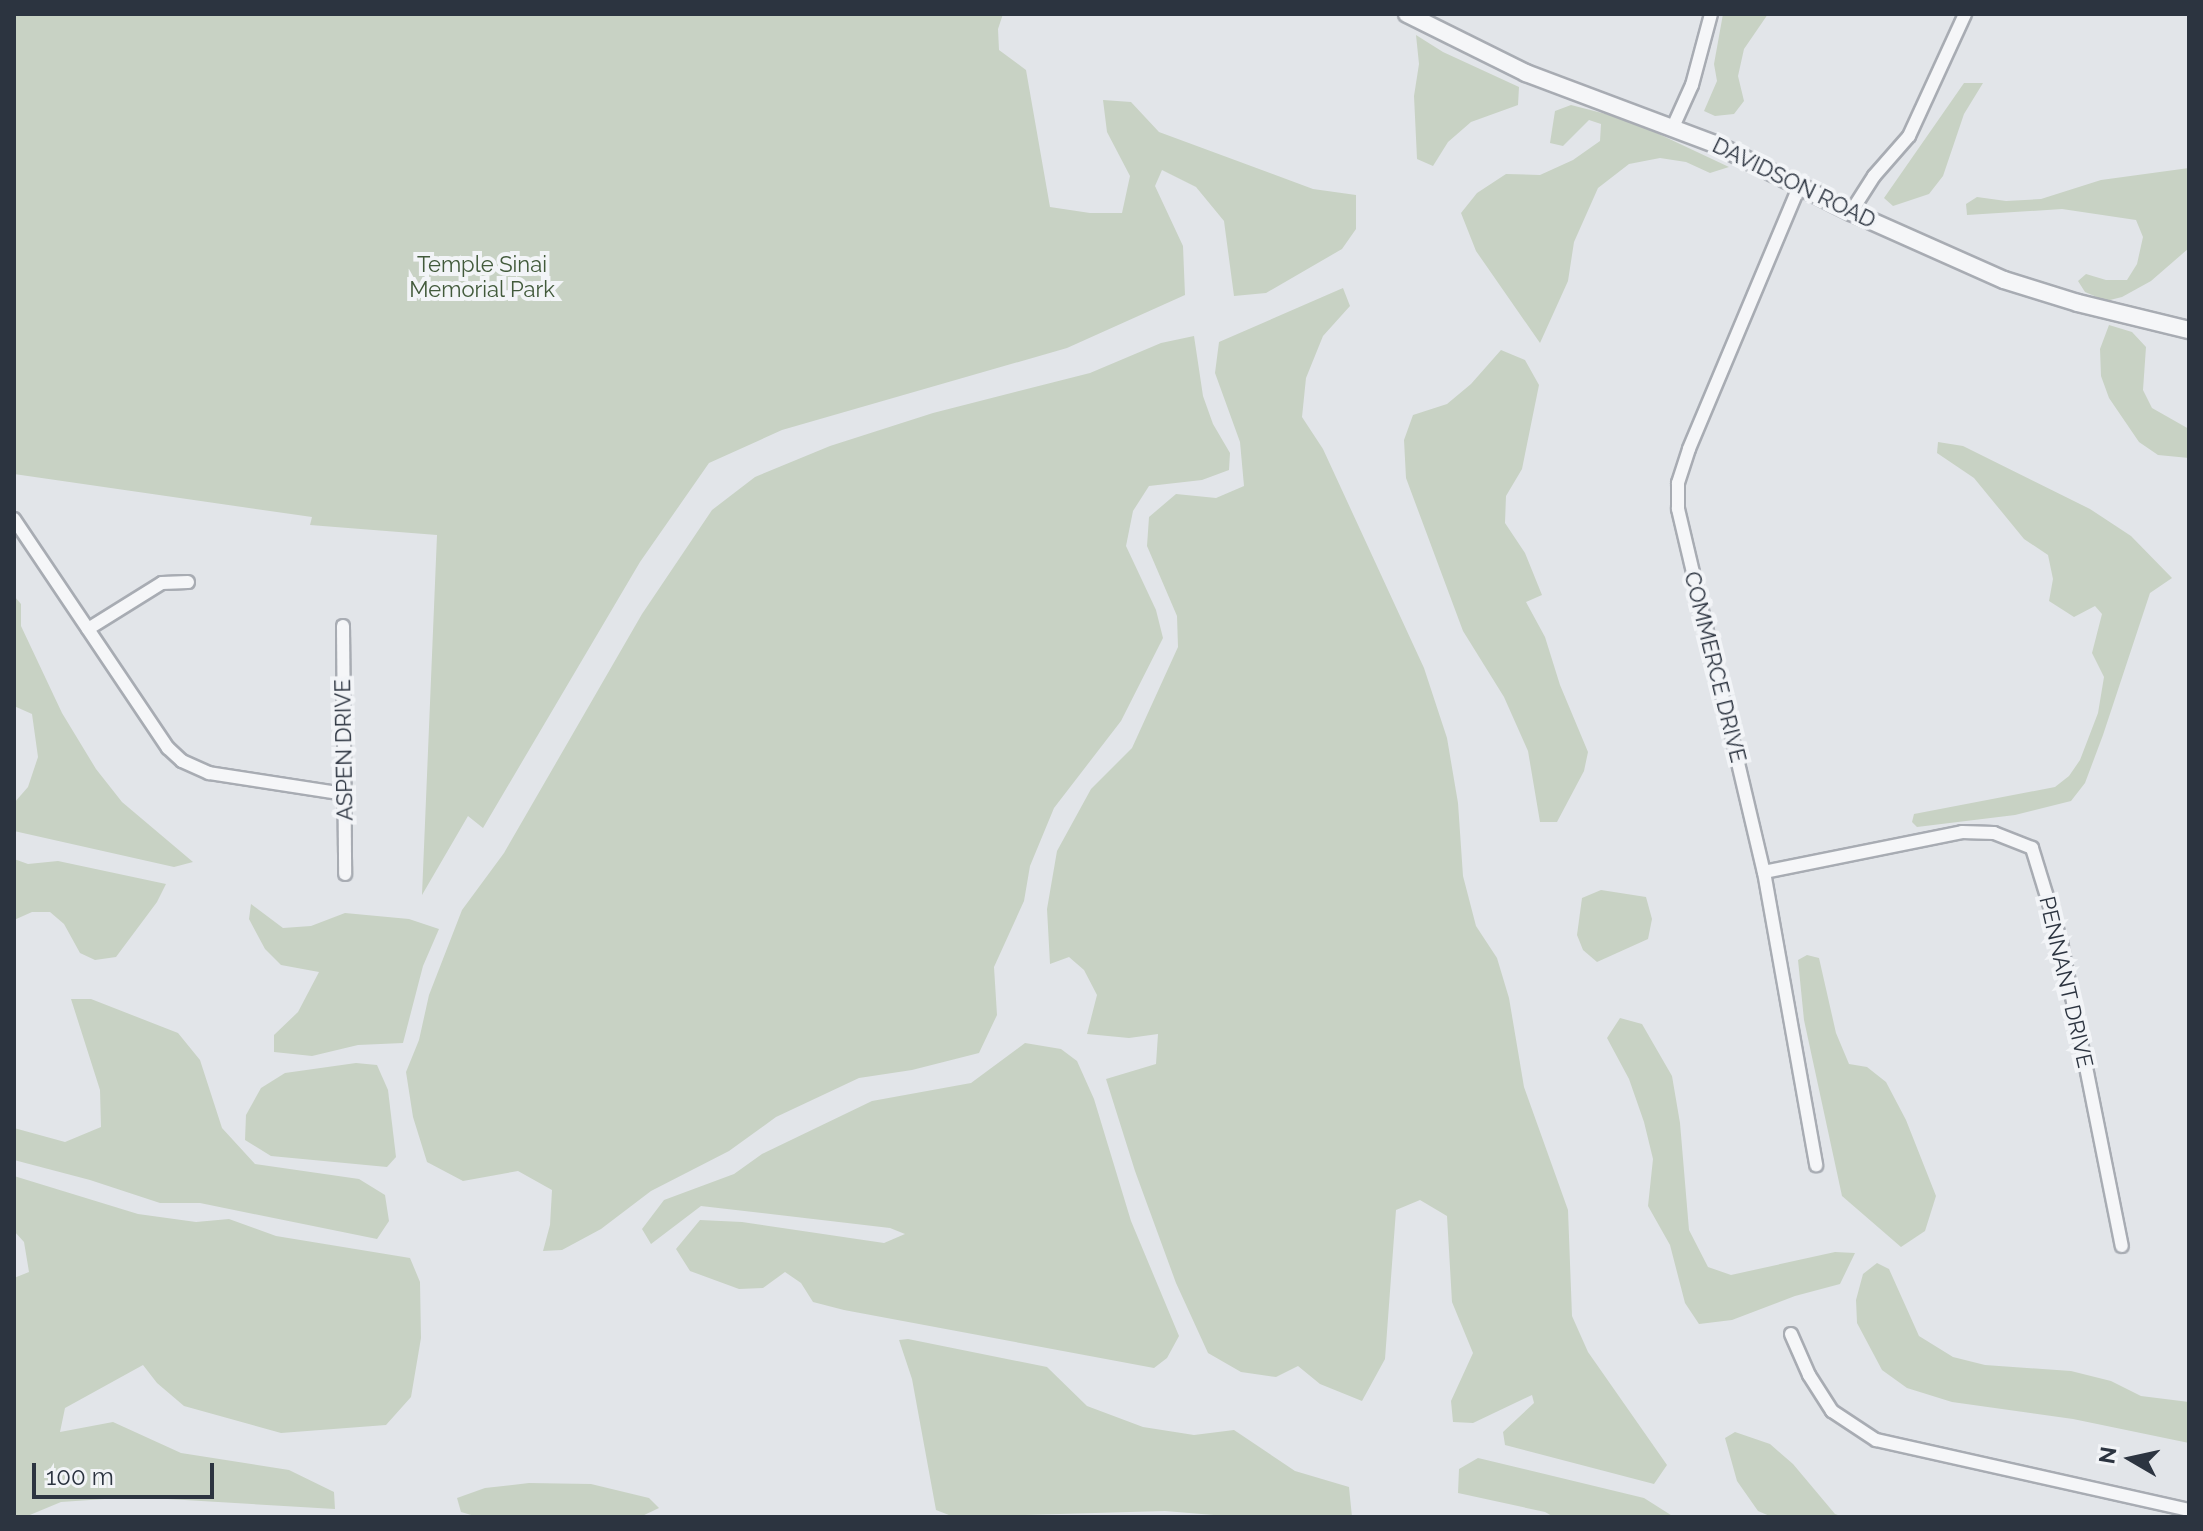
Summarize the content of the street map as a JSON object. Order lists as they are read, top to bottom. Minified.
{"streets":{"street":["DAVIDSON ROAD","COMMERCE DRIVE","ASPEN DRIVE","PENNANT DRIVE"]},"crossings":[["DAVIDSON ROAD","COMMERCE DRIVE"],["COMMERCE DRIVE","PENNANT DRIVE"]],"parks":["Temple Sinai Memorial Park"],"scale_bar":"100 m","north":"left"}
